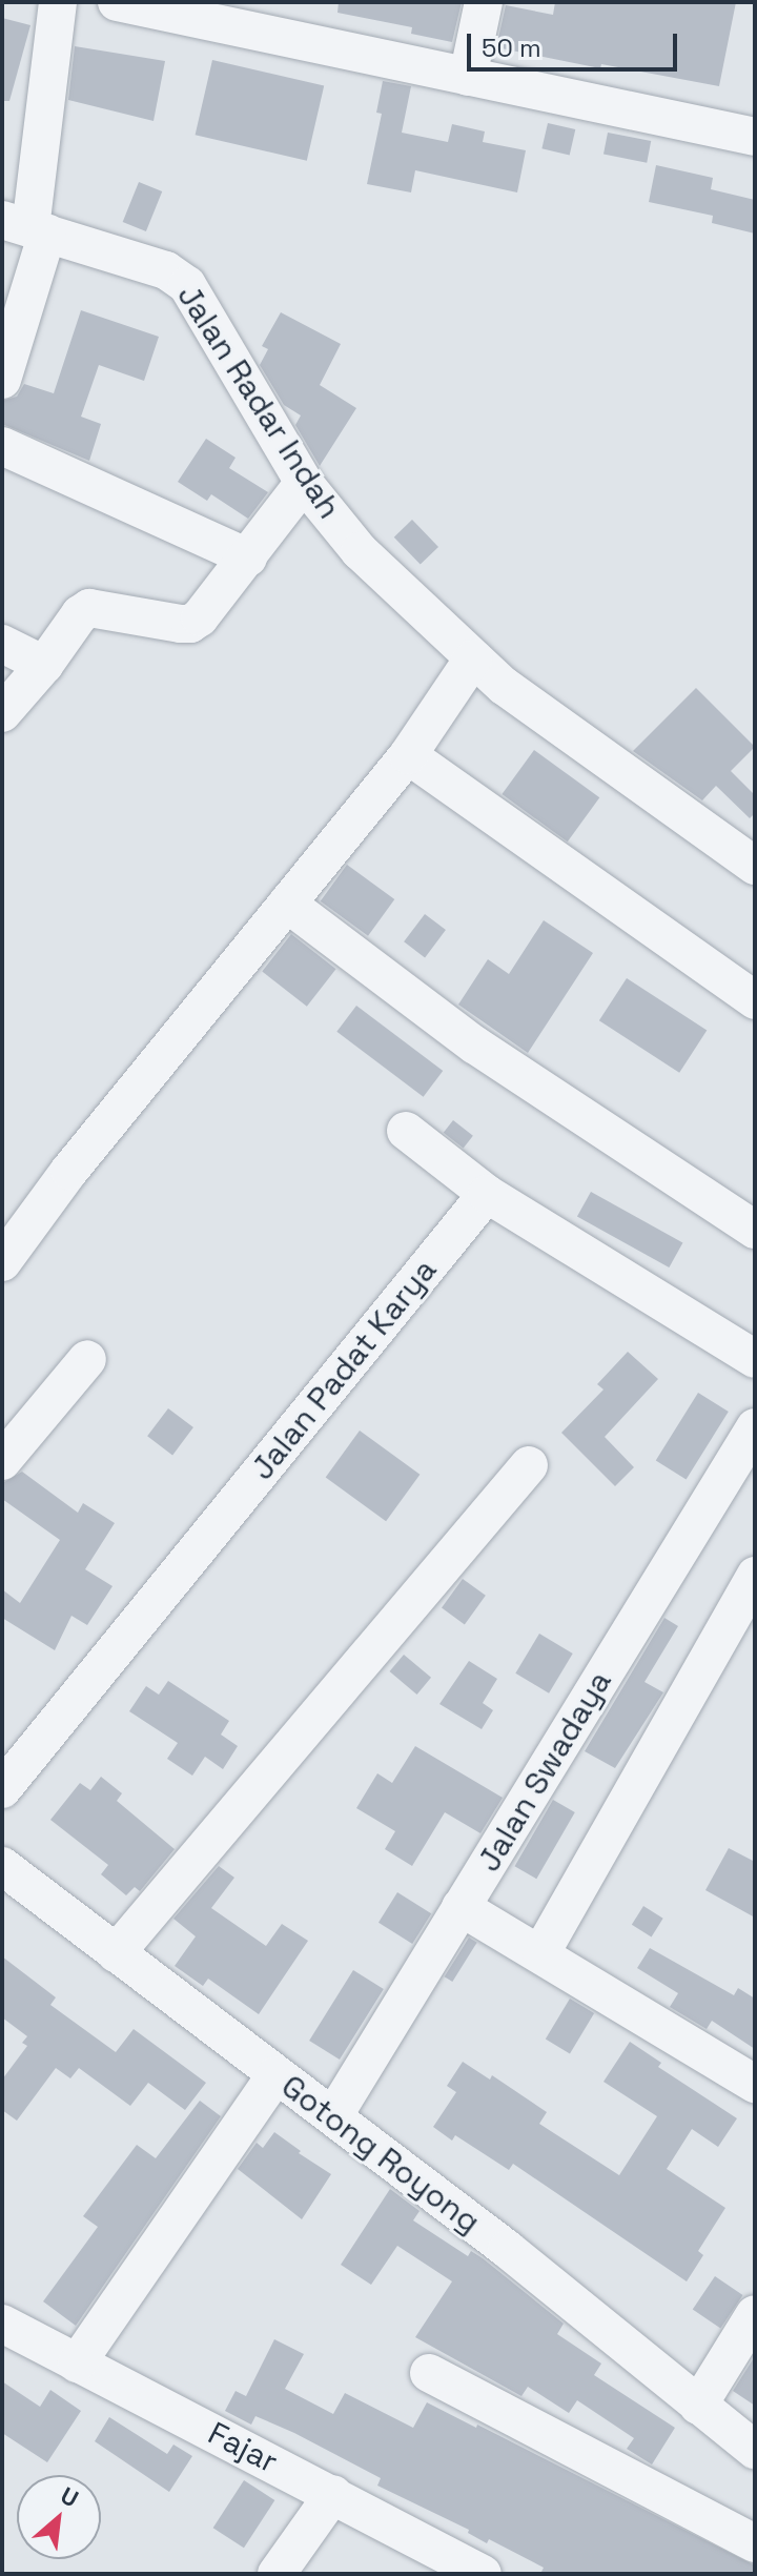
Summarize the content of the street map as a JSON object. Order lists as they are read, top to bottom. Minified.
{"streets":{"street":["Jalan Radar Indah","Jalan Padat Karya","Jalan Swadaya","Gotong Royong","Fajar"]},"crossings":[["Jalan Swadaya","Gotong Royong"]],"scale_bar":"50 m","north":"top right"}
